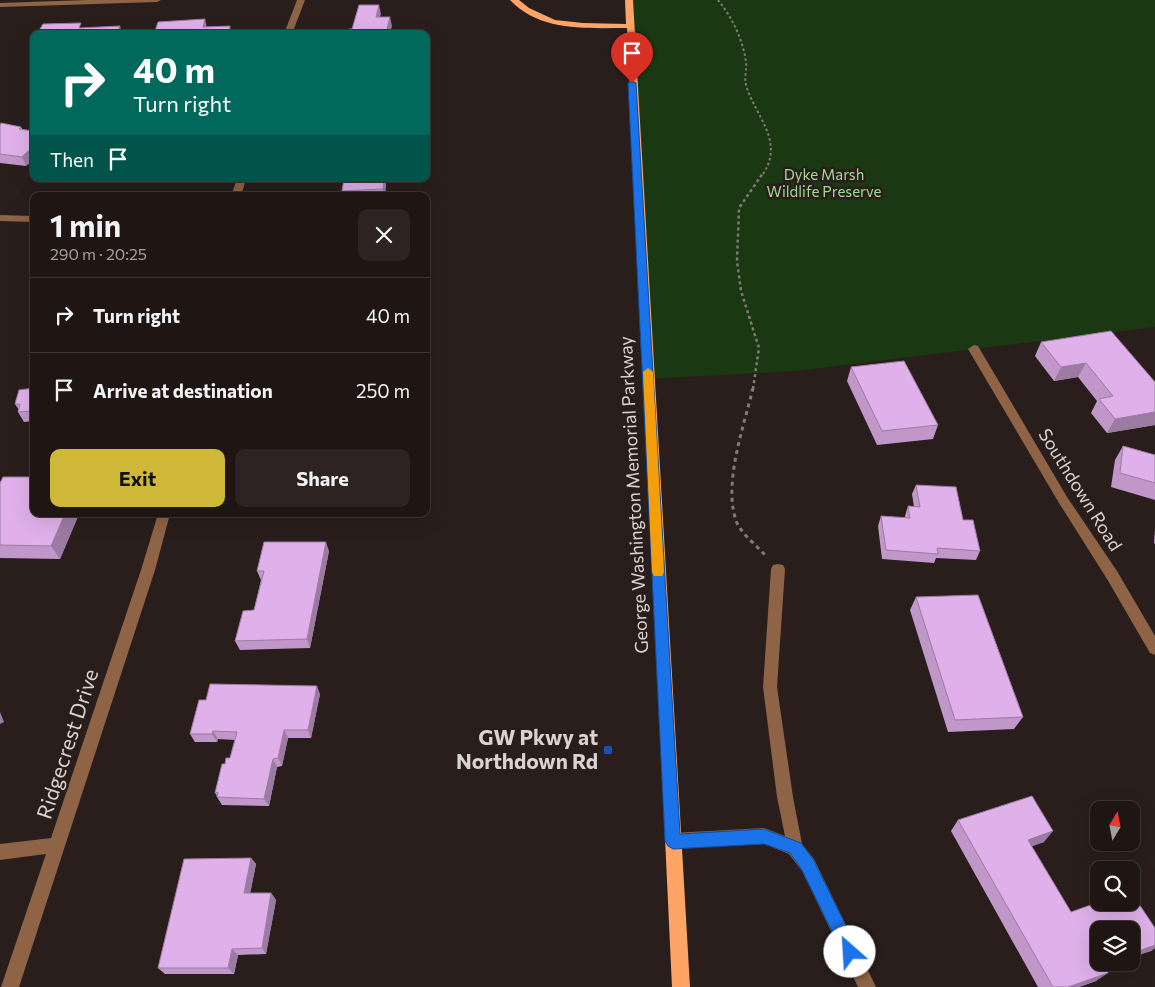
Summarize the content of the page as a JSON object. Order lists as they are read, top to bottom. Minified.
{"streets":{"main road":["George Washington Memorial Parkway"],"street":["Southdown Road","Ridgecrest Drive"]},"parks":["Dyke Marsh Wildlife Preserve"],"places":{"transit":["GW Pkwy at Northdown Rd"]},"north":"top","page":{"turn":["40 m","Turn right"],"then":"Then","heading":["1 min","290 m · 20:25"],"list":[{"name":"Turn right","value":"40 m"},{"name":"Arrive at destination","value":"250 m"}],"buttons":["Exit","Share"]}}
